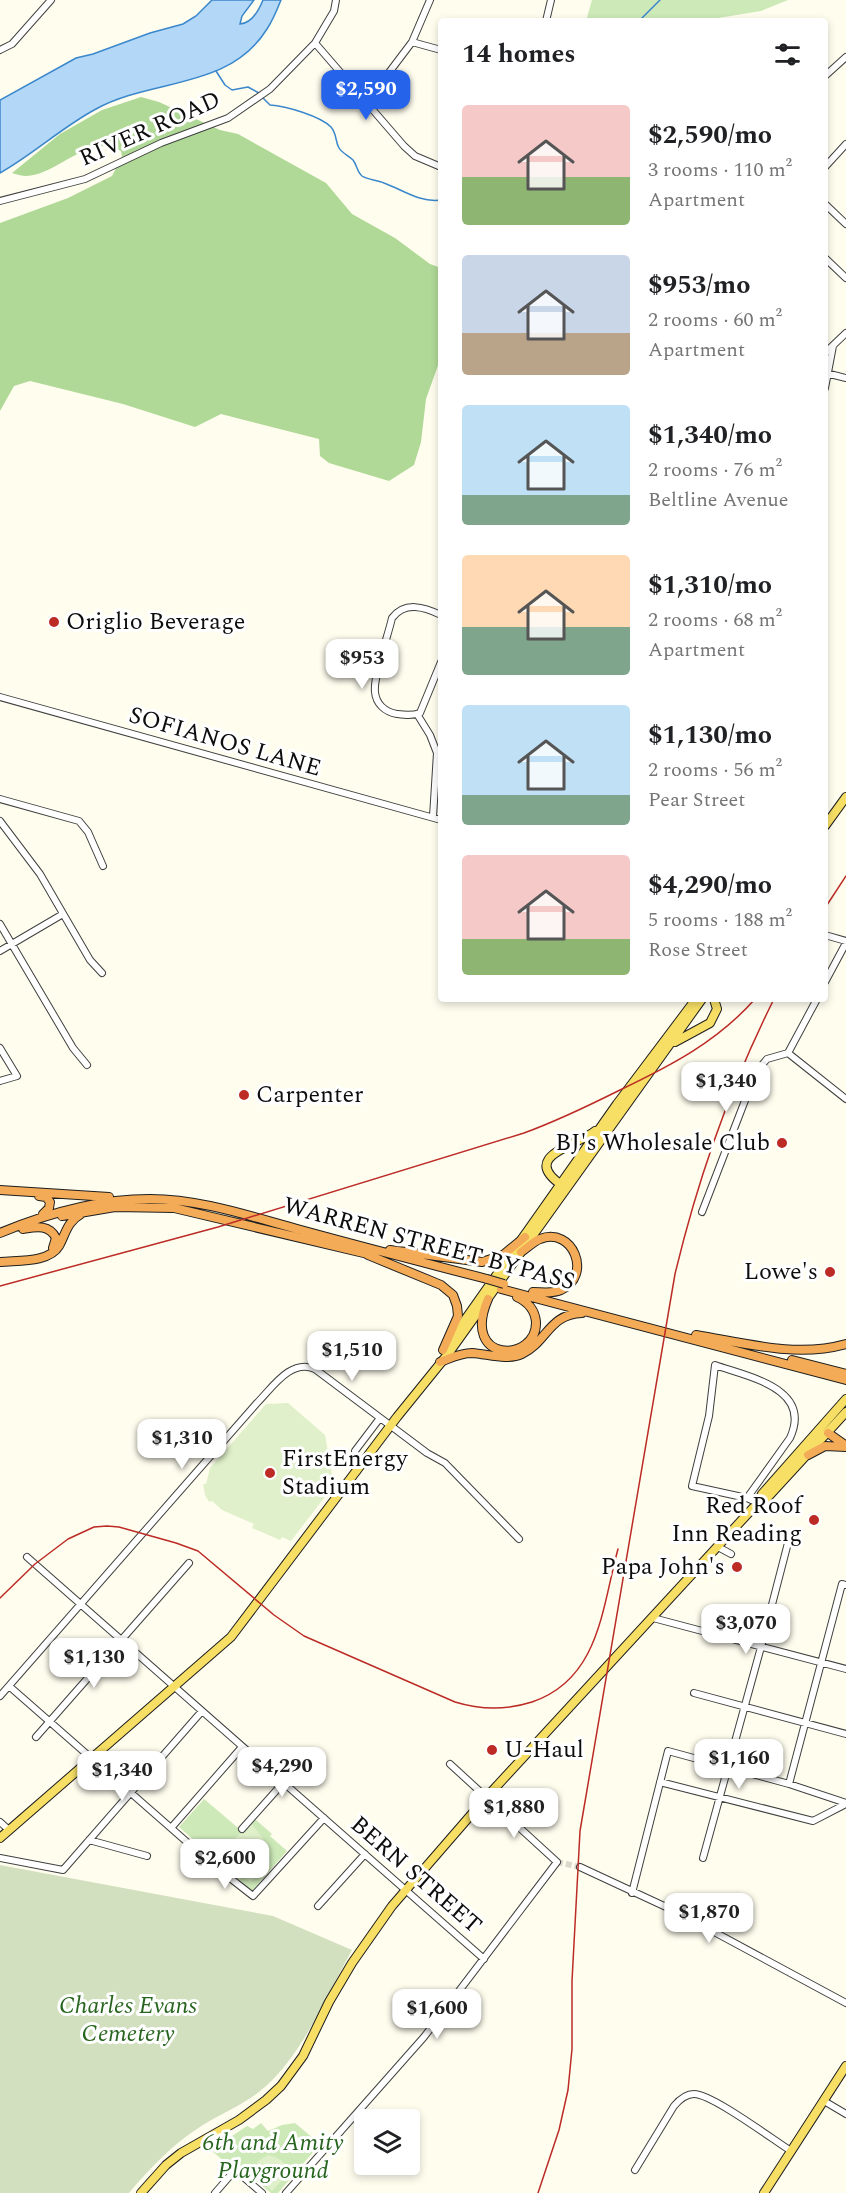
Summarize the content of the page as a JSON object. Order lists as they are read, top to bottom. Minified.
{"streets":{"highway":["WARREN STREET BYPASS"],"street":["RIVER ROAD","SOFIANOS LANE","BERN STREET"]},"parks":["Charles Evans Cemetery","6th and Amity Playground"],"places":["Origlio Beverage","Carpenter","BJ's Wholesale Club","Lowe's","FirstEnergy Stadium","Red Roof Inn Reading","Papa John's","U-Haul"],"page":{"heading":"14 homes","price":["$2,590","$953","$1,340","$1,510","$1,310","$3,070","$1,130","$1,160","$4,290","$1,340","$1,880","$2,600","$1,870","$1,600"],"list":[{"name":"$2,590/mo","note":"3 rooms · 110 m² · Apartment"},{"name":"$953/mo","note":"2 rooms · 60 m² · Apartment"},{"name":"$1,340/mo","note":"2 rooms · 76 m² · Beltline Avenue"},{"name":"$1,310/mo","note":"2 rooms · 68 m² · Apartment"},{"name":"$1,130/mo","note":"2 rooms · 56 m² · Pear Street"},{"name":"$4,290/mo","note":"5 rooms · 188 m² · Rose Street"}]}}
